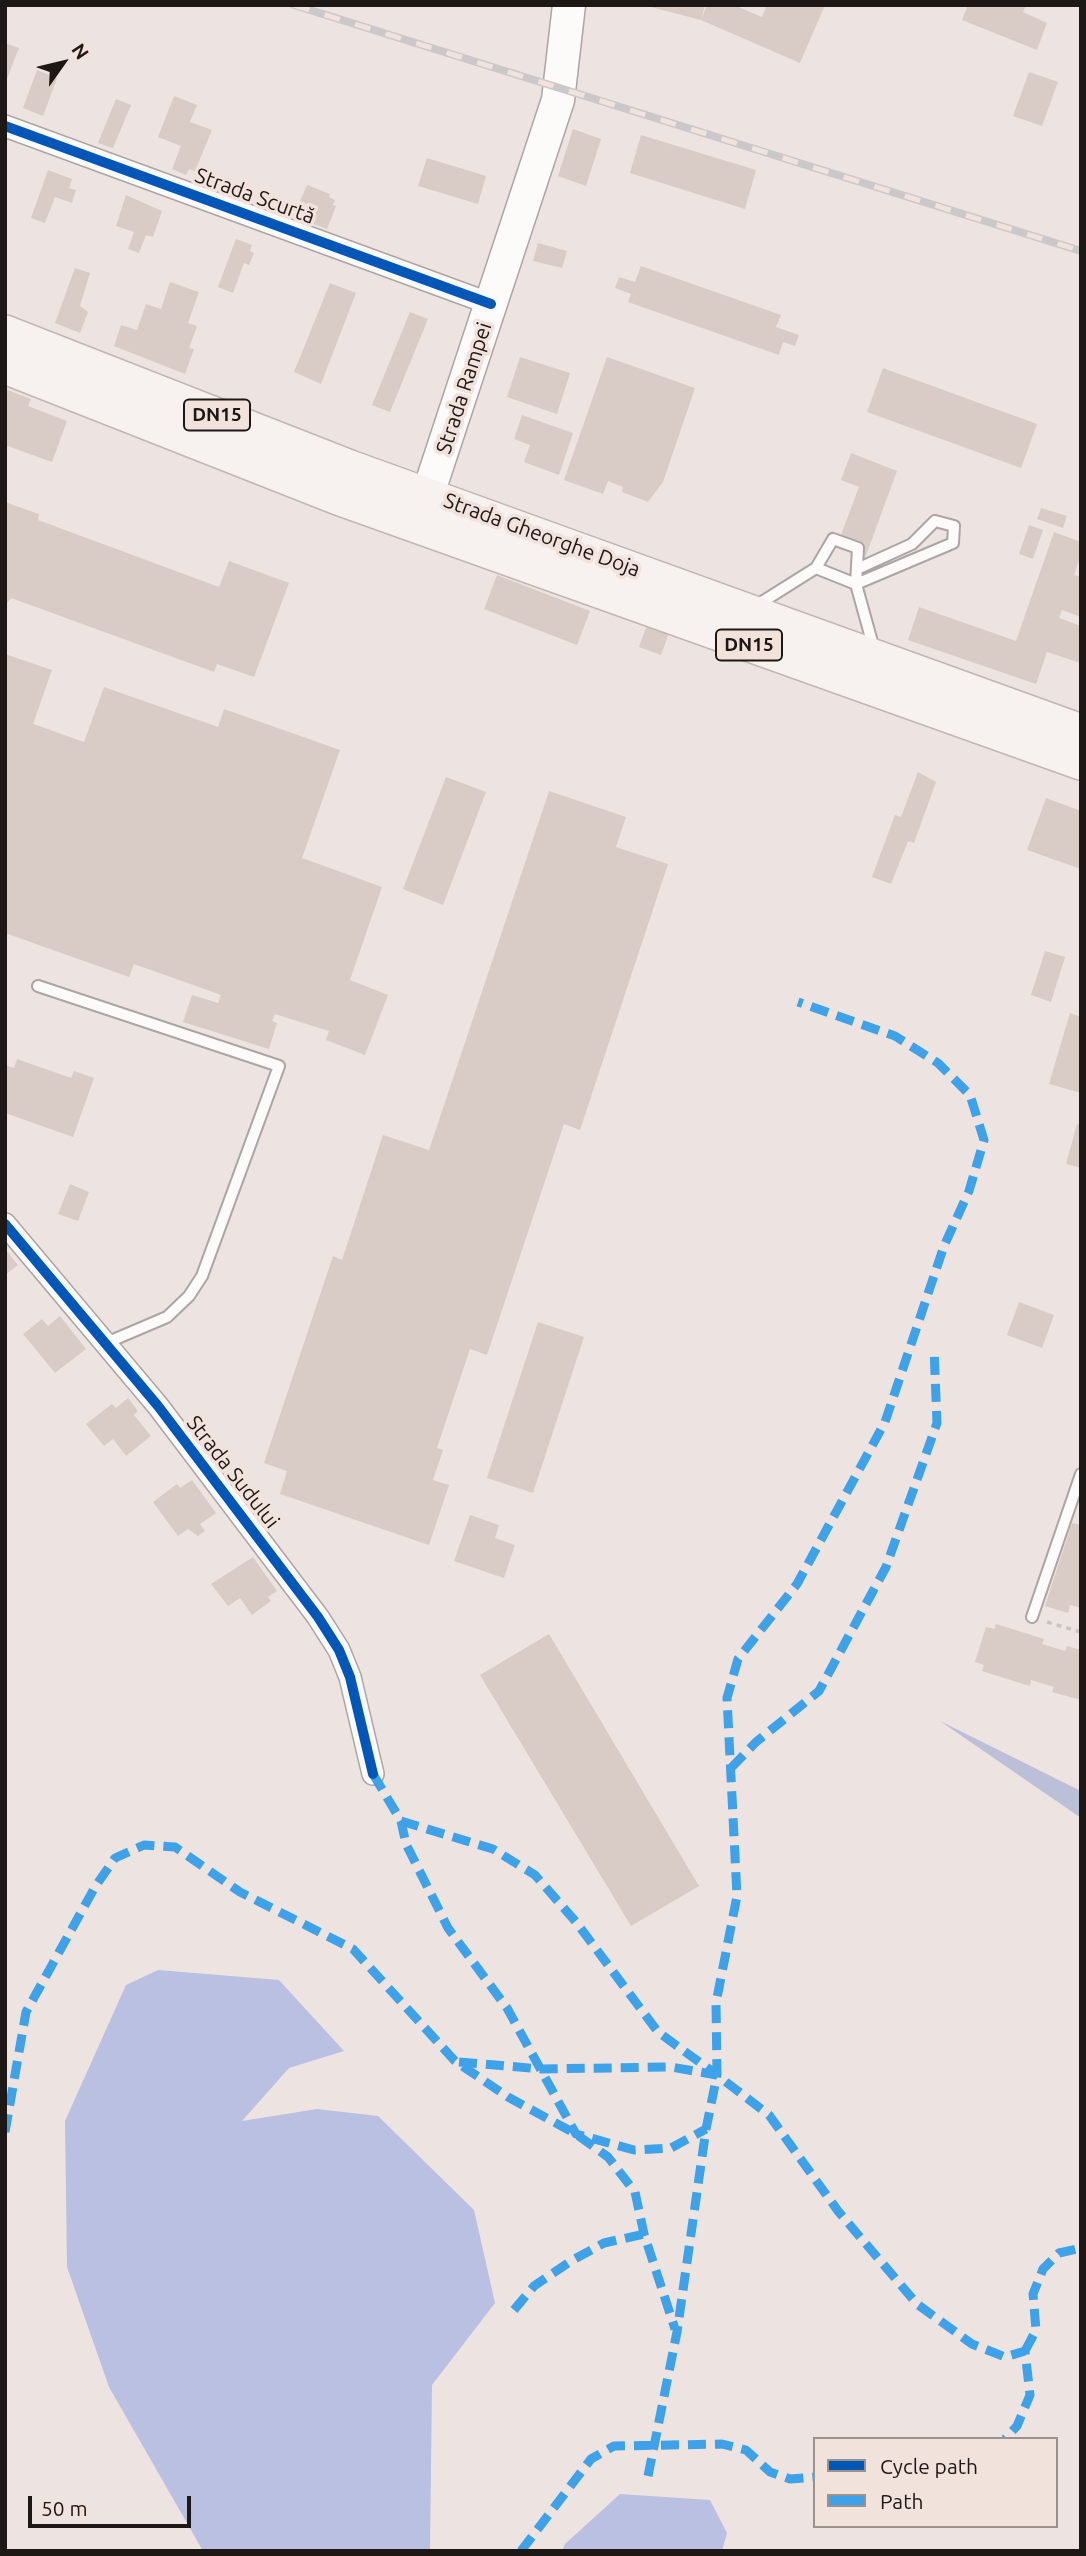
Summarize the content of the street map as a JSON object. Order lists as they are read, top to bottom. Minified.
{"streets":{"main road":["Strada Rampei","DN15","Strada Gheorghe Doja"],"street":["Strada Scurtă","Strada Sudului"]},"crossings":[["Strada Scurtă","Strada Rampei"],["Strada Rampei","Strada Gheorghe Doja"]],"legend":["Cycle path","Path"],"scale_bar":"50 m","north":"top right"}
